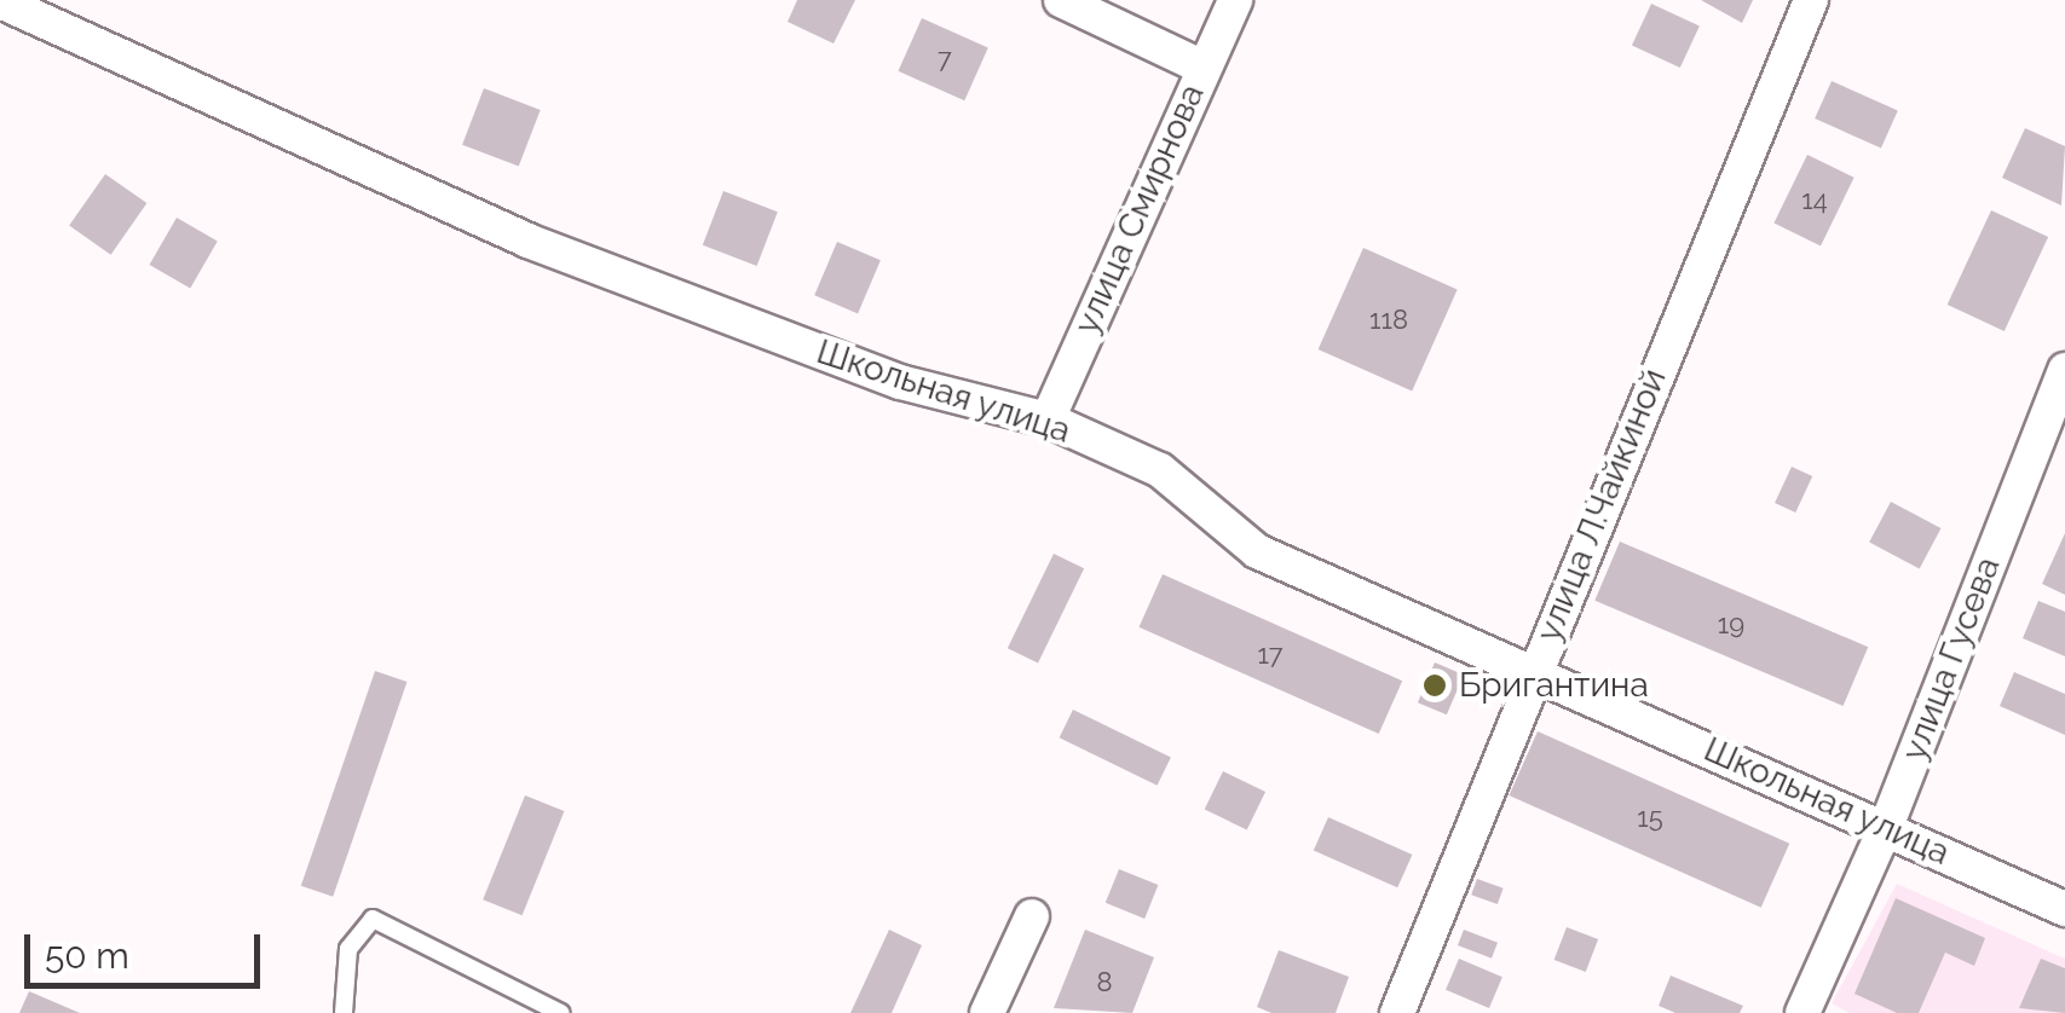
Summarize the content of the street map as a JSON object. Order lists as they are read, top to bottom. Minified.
{"streets":{"street":["улица Смирнова","Школьная улица","улица Л.Чайкиной","улица Гусева"]},"crossings":[["улица Смирнова","Школьная улица"],["Школьная улица","улица Л.Чайкиной"],["Школьная улица","улица Гусева"]],"places":["Бригантина"],"house_numbers":["7","14","118","19","17","15","8"],"scale_bar":"50 m"}
